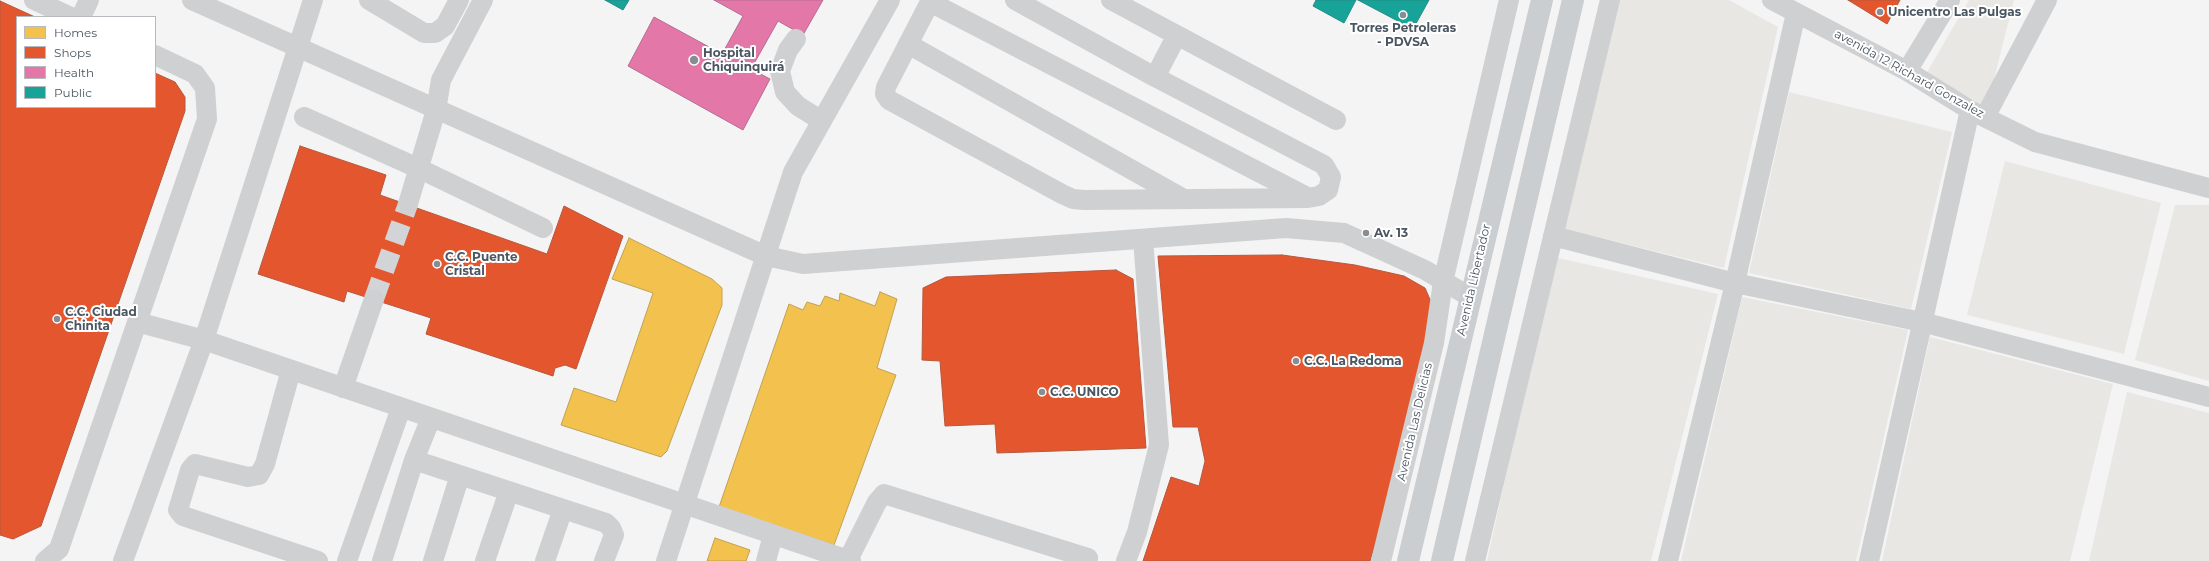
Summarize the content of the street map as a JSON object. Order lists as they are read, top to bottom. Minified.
{"streets":{"main road":["Avenida Libertador"],"street":["avenida 12 Richard Gonzalez","Avenida Las Delicias"]},"places":["Unicentro Las Pulgas","Torres Petroleras - PDVSA","Hospital Chiquinquirá","Av. 13","C.C. Puente Cristal","C.C. Ciudad Chinita","C.C. La Redoma","C.C. UNICO"],"legend":["Homes","Shops","Health","Public"]}
